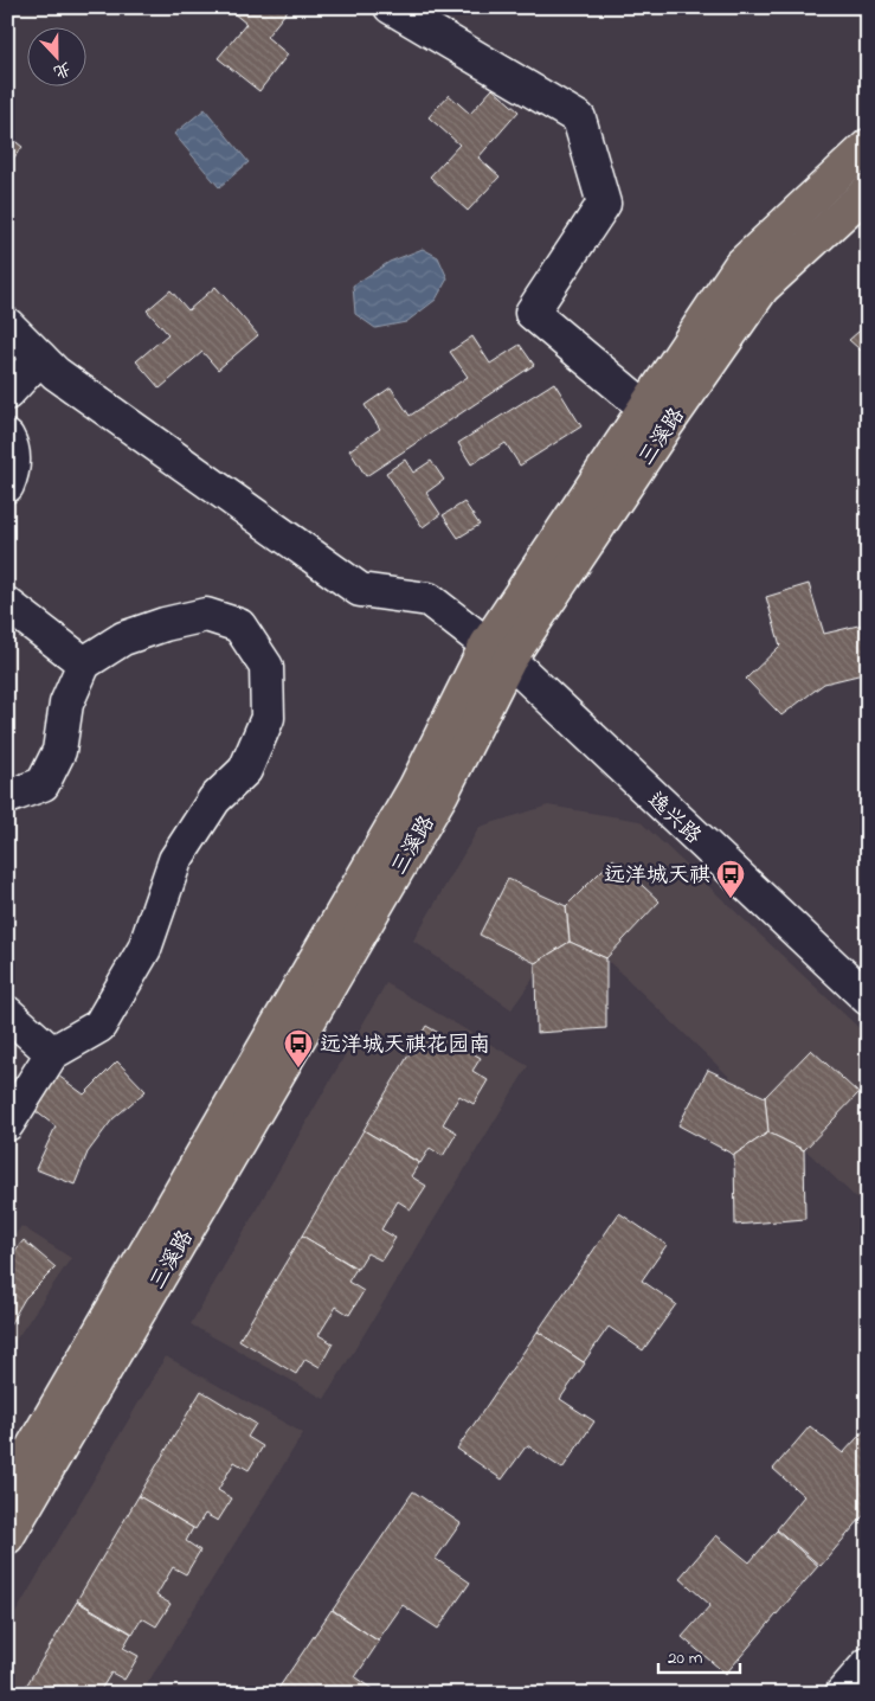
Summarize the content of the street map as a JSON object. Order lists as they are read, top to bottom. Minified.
{"streets":{"main road":["三溪路"],"street":["逸兴路"]},"crossings":[["三溪路","逸兴路"]],"places":{"bus stop":["远洋城天祺","远洋城天祺花园南"]},"scale_bar":"20 m","north":"bottom"}
